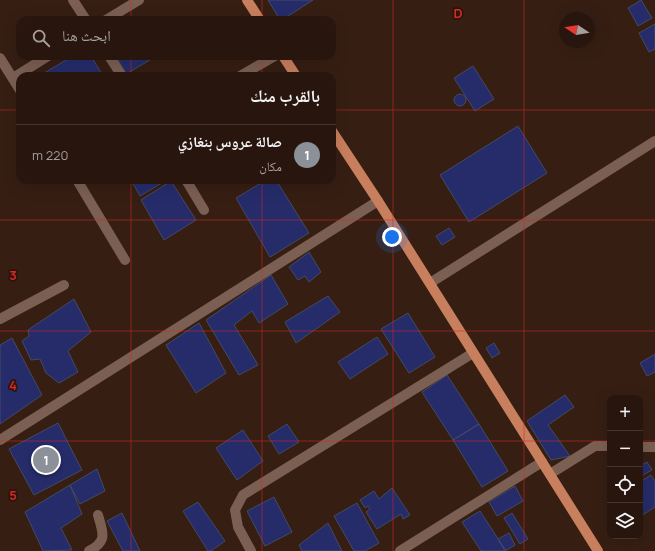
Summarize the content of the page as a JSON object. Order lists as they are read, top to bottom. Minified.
{"north":"left","page":{"search":"ابحث هنا","heading":"بالقرب منك","list":[{"mark":"1","name":"صالة عروس بنغازي","note":"مكان","value":"220 m"}],"map_buttons":["+","−"],"pins":"1"},"grid":{"columns":["D"],"rows":["3","4","5"]}}
